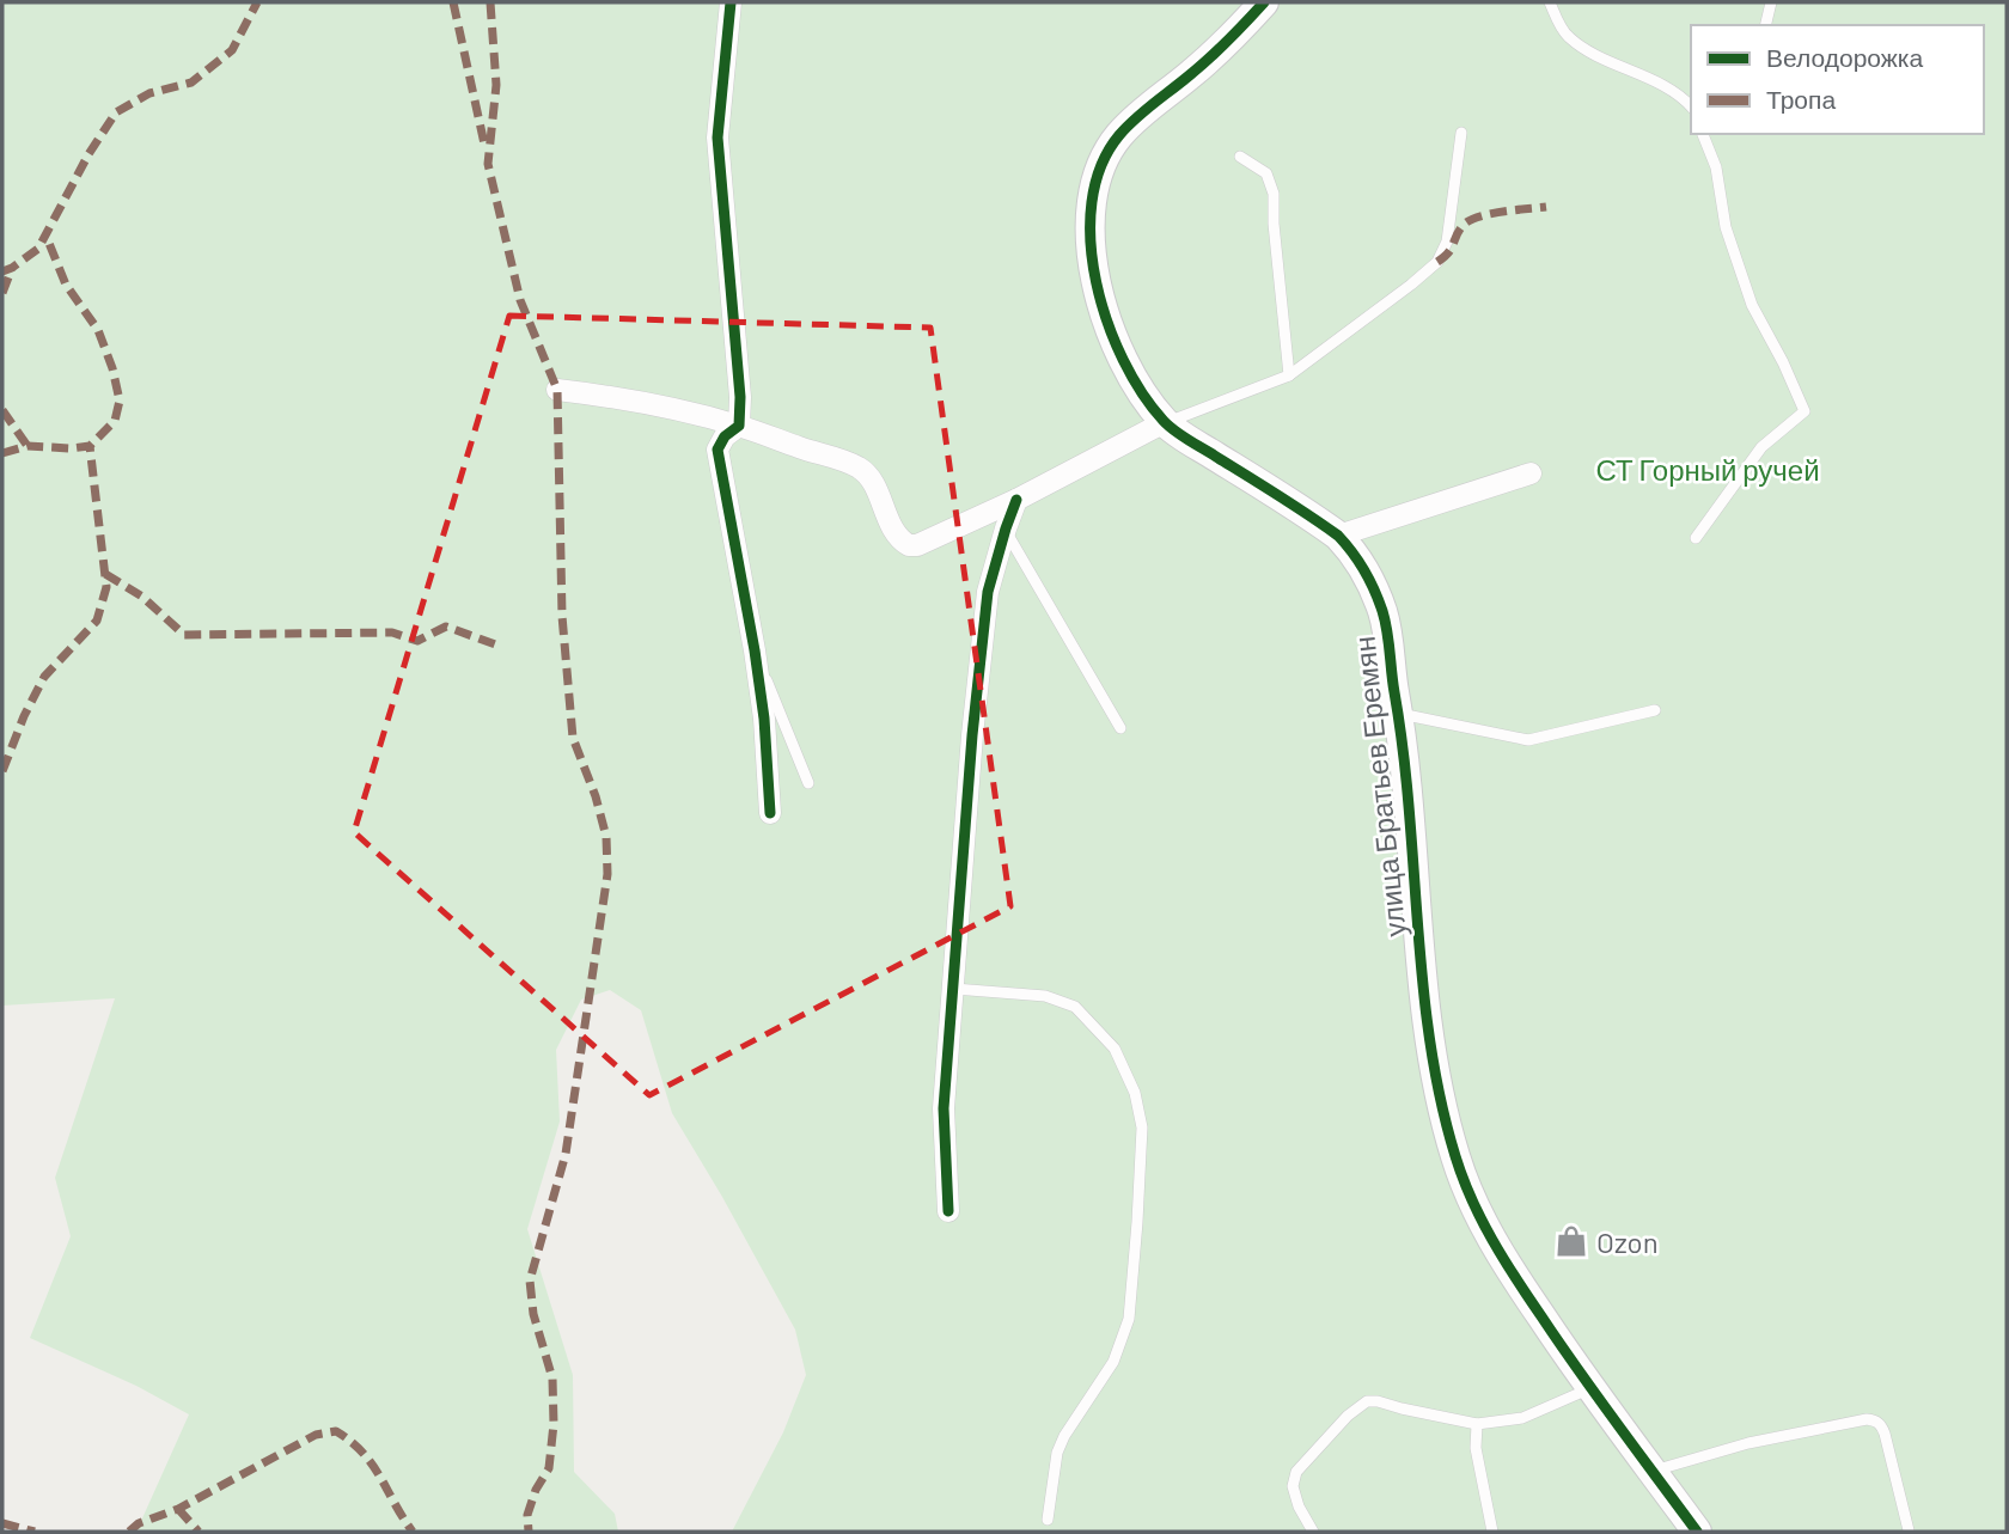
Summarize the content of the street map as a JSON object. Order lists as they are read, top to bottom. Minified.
{"streets":{"street":["улица Братьев Еремян"]},"parks":["СТ Горный ручей"],"places":{"shop":["Ozon"]},"legend":["Велодорожка","Тропа"]}
